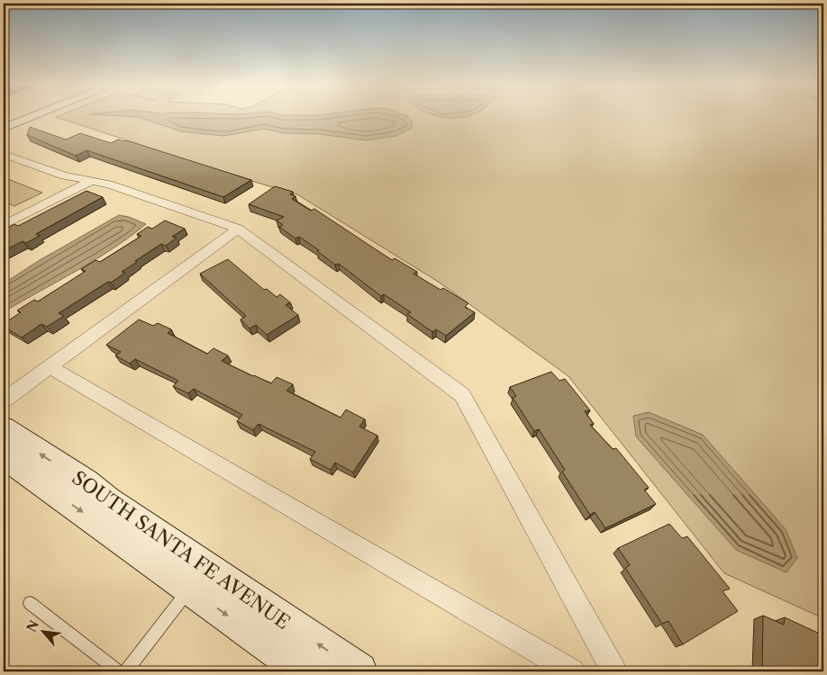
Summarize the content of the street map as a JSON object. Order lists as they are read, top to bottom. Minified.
{"streets":{"main road":["SOUTH SANTA FE AVENUE"]},"north":"top left"}
